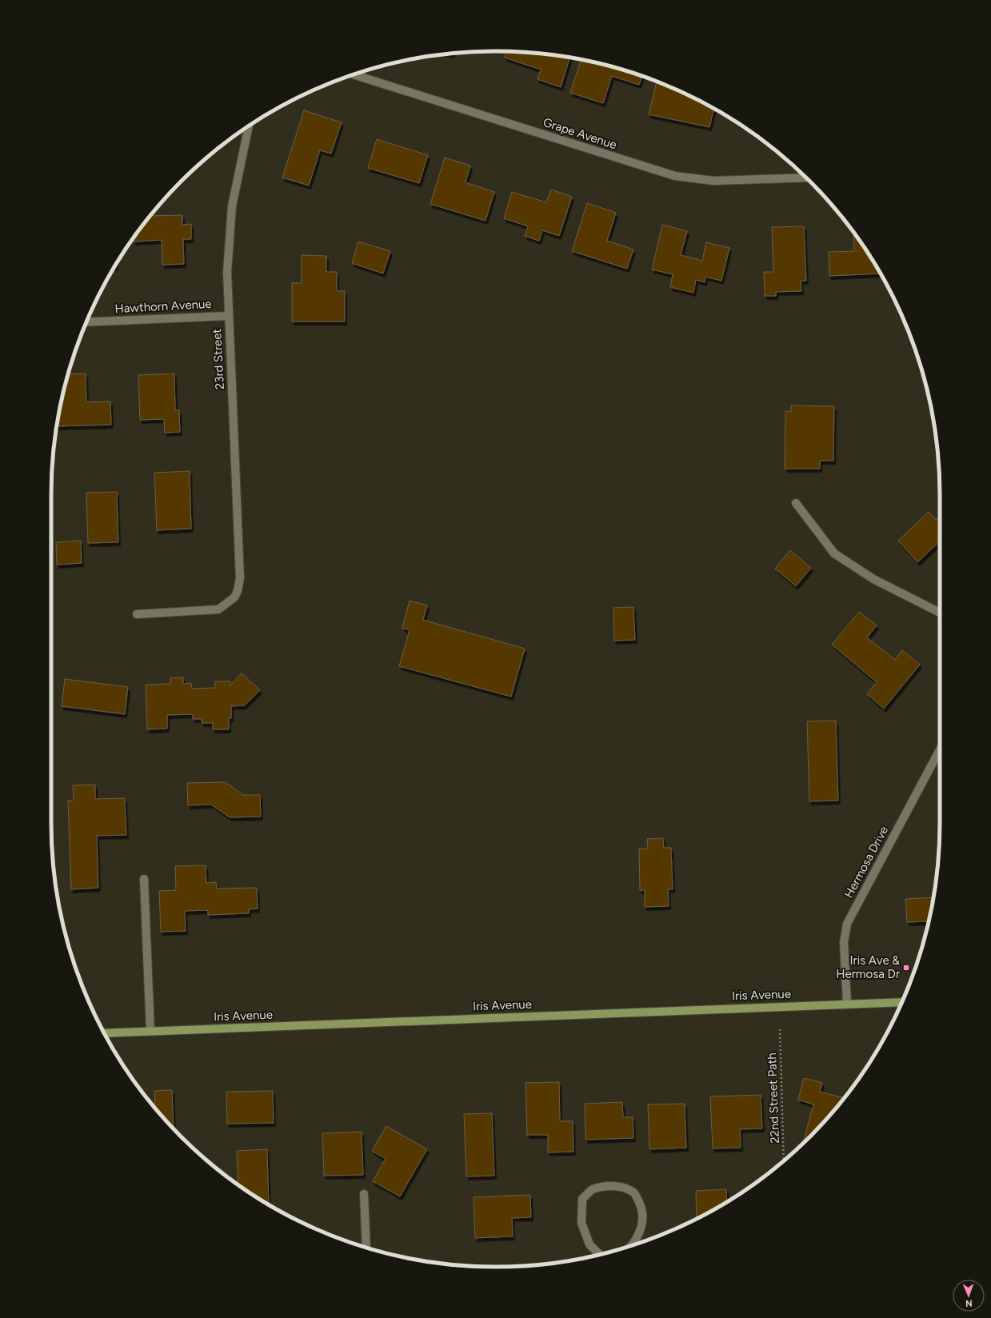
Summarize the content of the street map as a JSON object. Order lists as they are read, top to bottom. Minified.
{"streets":{"main road":["Iris Avenue"],"street":["Grape Avenue","Hawthorn Avenue","23rd Street","Hermosa Drive"],"path":["22nd Street Path"]},"crossings":[["Hawthorn Avenue","23rd Street"],["Hermosa Drive","Iris Avenue"]],"places":{"transit":["Iris Ave & Hermosa Dr"]},"north":"bottom"}
